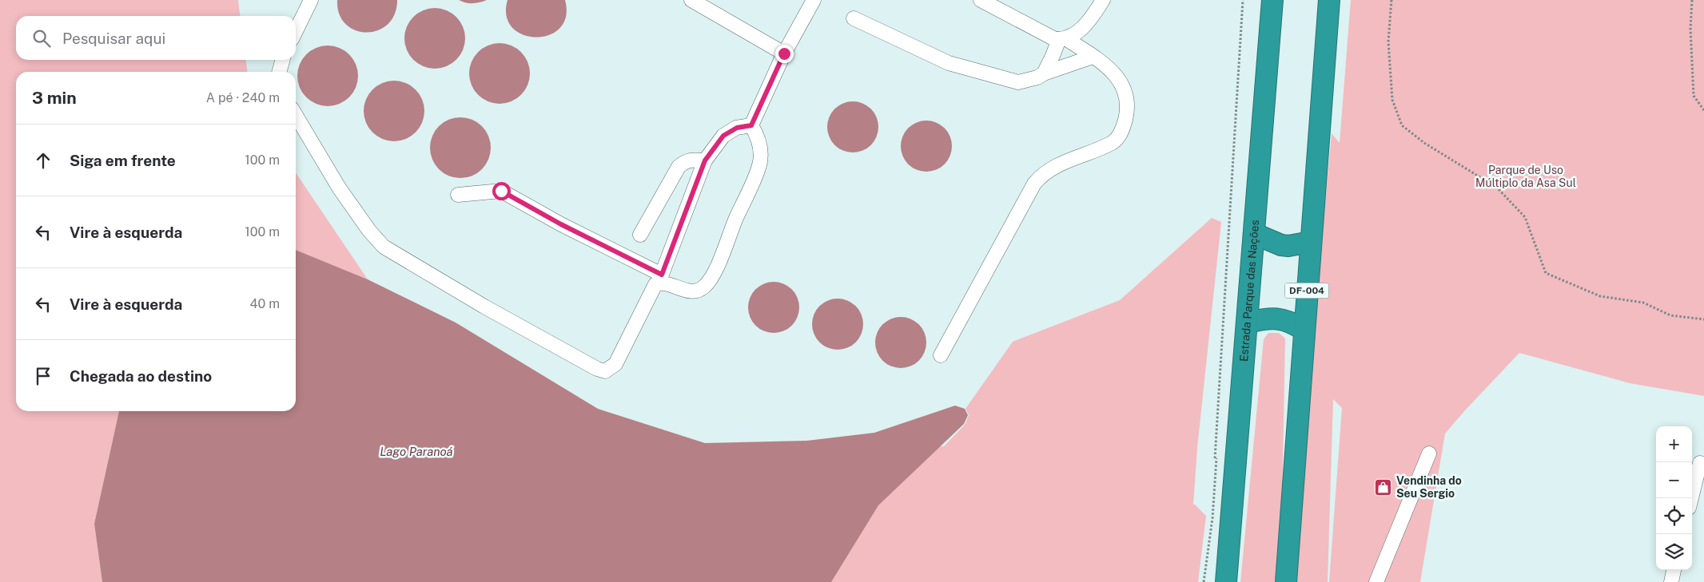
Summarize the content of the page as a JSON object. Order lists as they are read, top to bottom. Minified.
{"streets":{"highway":["DF-004","Estrada Parque das Nações"]},"water":["Lago Paranoá"],"parks":["Parque de Uso Múltiplo da Asa Sul"],"places":{"shop":["Vendinha do Seu Sergio"]},"page":{"search":"Pesquisar aqui","heading":["3 min","A pé · 240 m"],"list":[["Siga em frente","100 m"],["Vire à esquerda","100 m"],["Vire à esquerda","40 m"],"Chegada ao destino"],"map_buttons":["+","−"]}}
